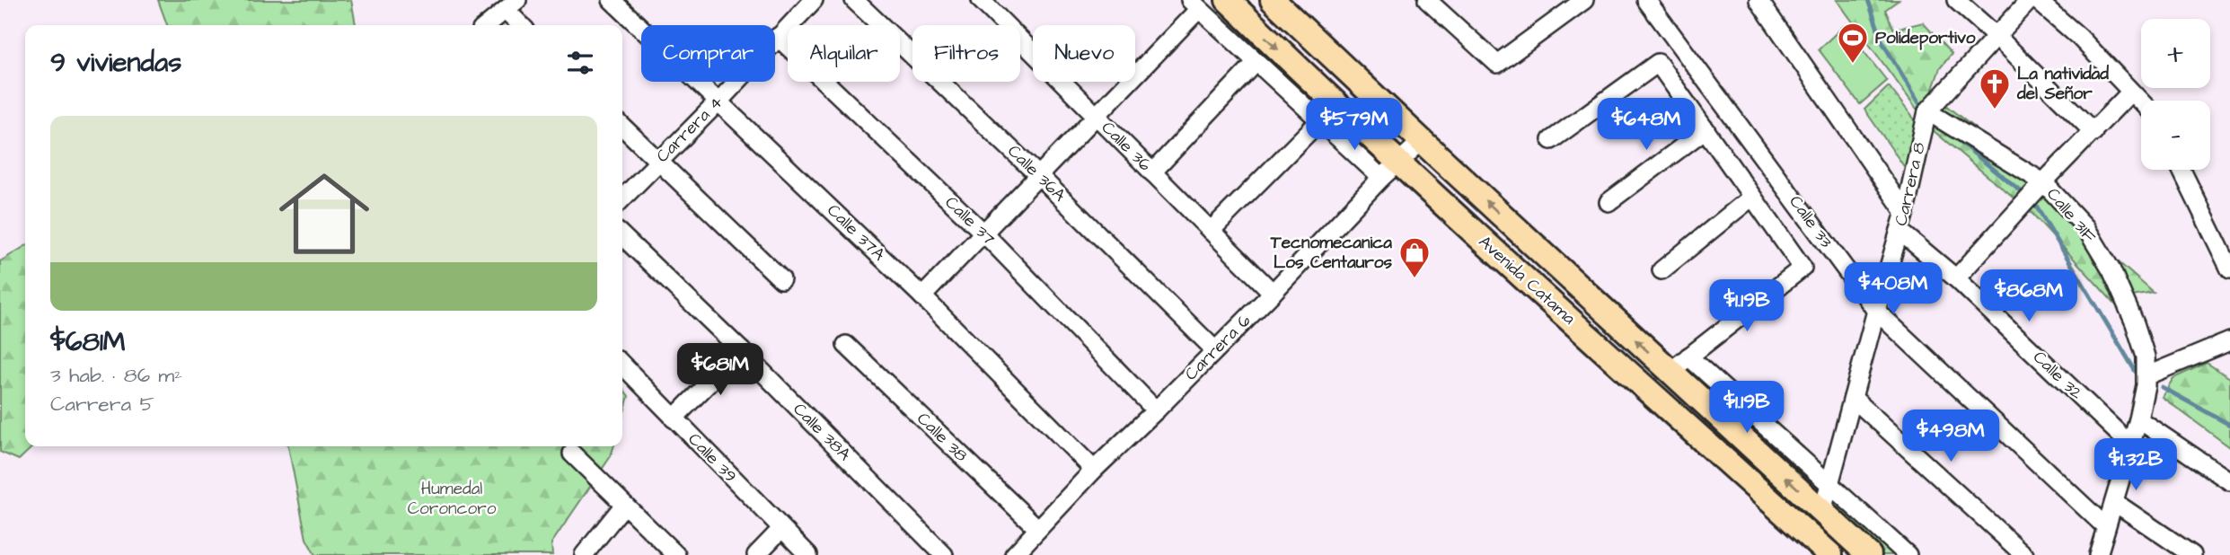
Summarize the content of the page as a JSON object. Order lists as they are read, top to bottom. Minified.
{"streets":{"main road":["Avenida Catama"],"street":["Carrera 4","Calle 36","Calle 36A","Carrera 8","Calle 31F","Calle 37","Calle 33","Calle 37A","Carrera 6","Calle 32","Calle 38A","Calle 38","Calle 39"]},"crossings":[["Carrera 4","Calle 37"],["Carrera 4","Calle 37A"],["Calle 36","Carrera 6"],["Calle 36A","Carrera 6"],["Carrera 8","Calle 31F"],["Carrera 8","Calle 33"],["Carrera 8","Avenida Catama"],["Carrera 8","Calle 32"],["Calle 37","Carrera 6"],["Calle 37A","Carrera 6"],["Avenida Catama","Carrera 6"],["Carrera 6","Calle 38"]],"parks":["Humedal Coroncoro"],"places":{"sports":["Polideportivo"],"church":["La natividad del Señor"],"shop":["Tecnomecanica Los Centauros"]},"page":{"map_buttons":["+","−"],"chip":["Comprar","Alquilar","Filtros","Nuevo"],"heading":"9 viviendas","price":["$579M","$648M","$408M","$868M","$1.19B","$681M","$1.19B","$498M","$1.32B"],"list":[{"name":"$681M","note":"3 hab. · 86 m² · Carrera 5"}]}}
